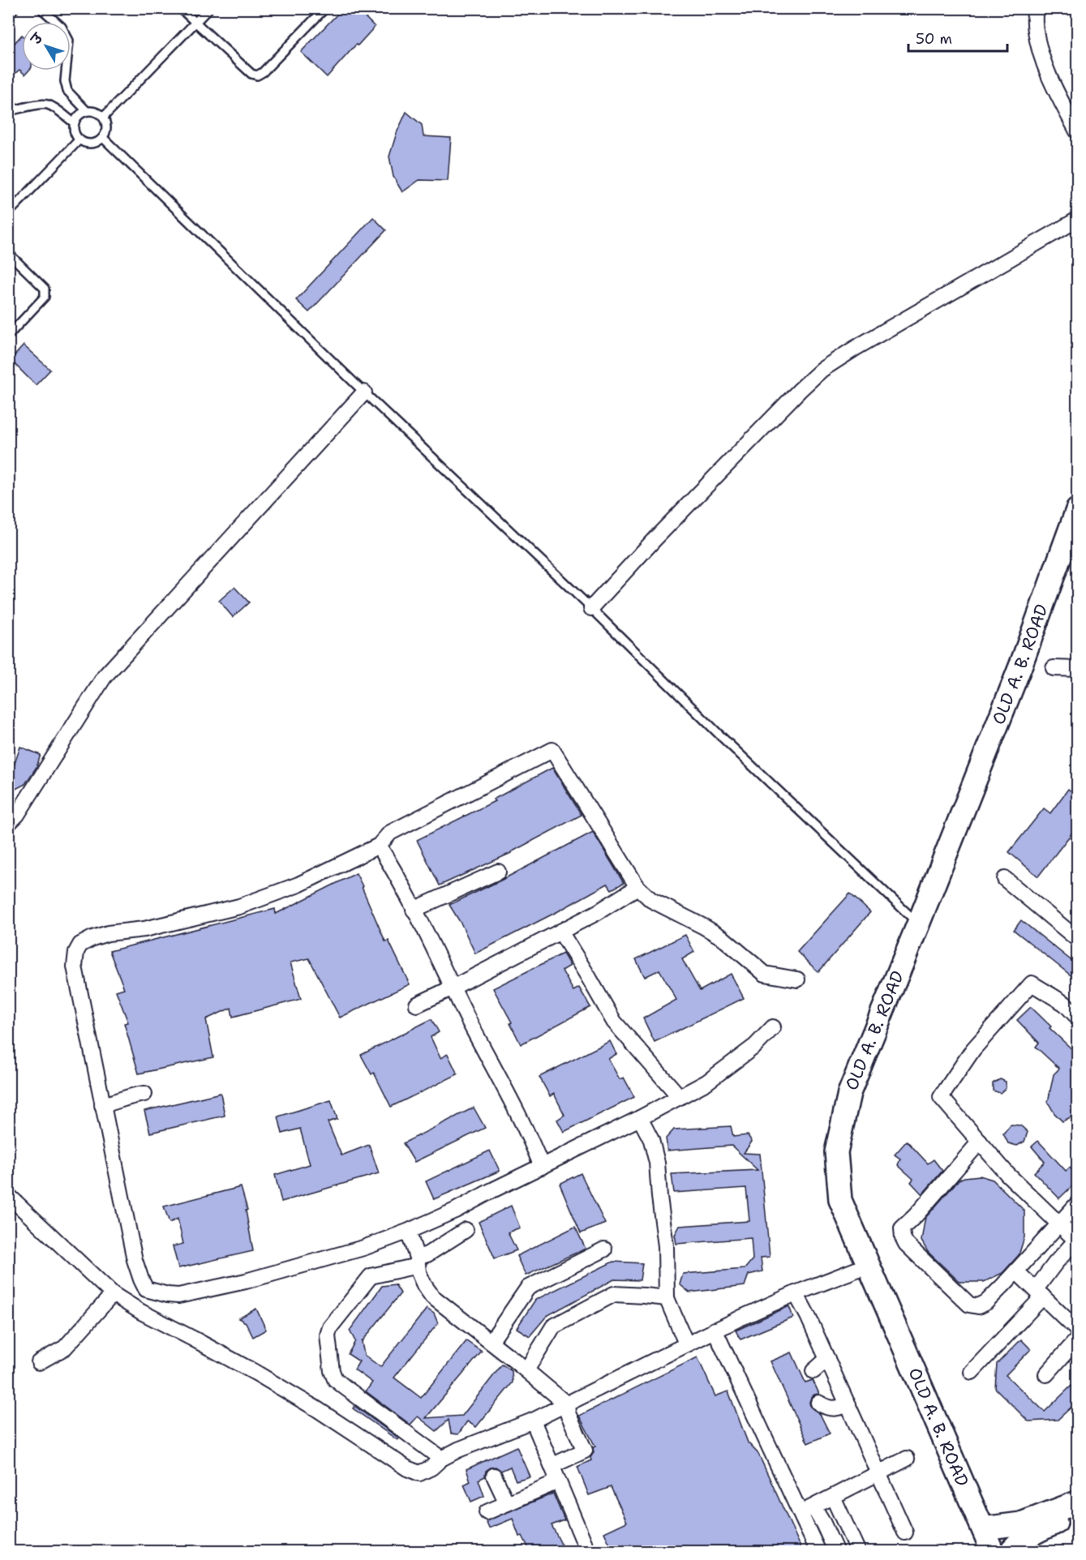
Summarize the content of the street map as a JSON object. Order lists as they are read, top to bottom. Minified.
{"streets":{"street":["OLD A. B. ROAD"]},"scale_bar":"50 m","north":"top left"}
